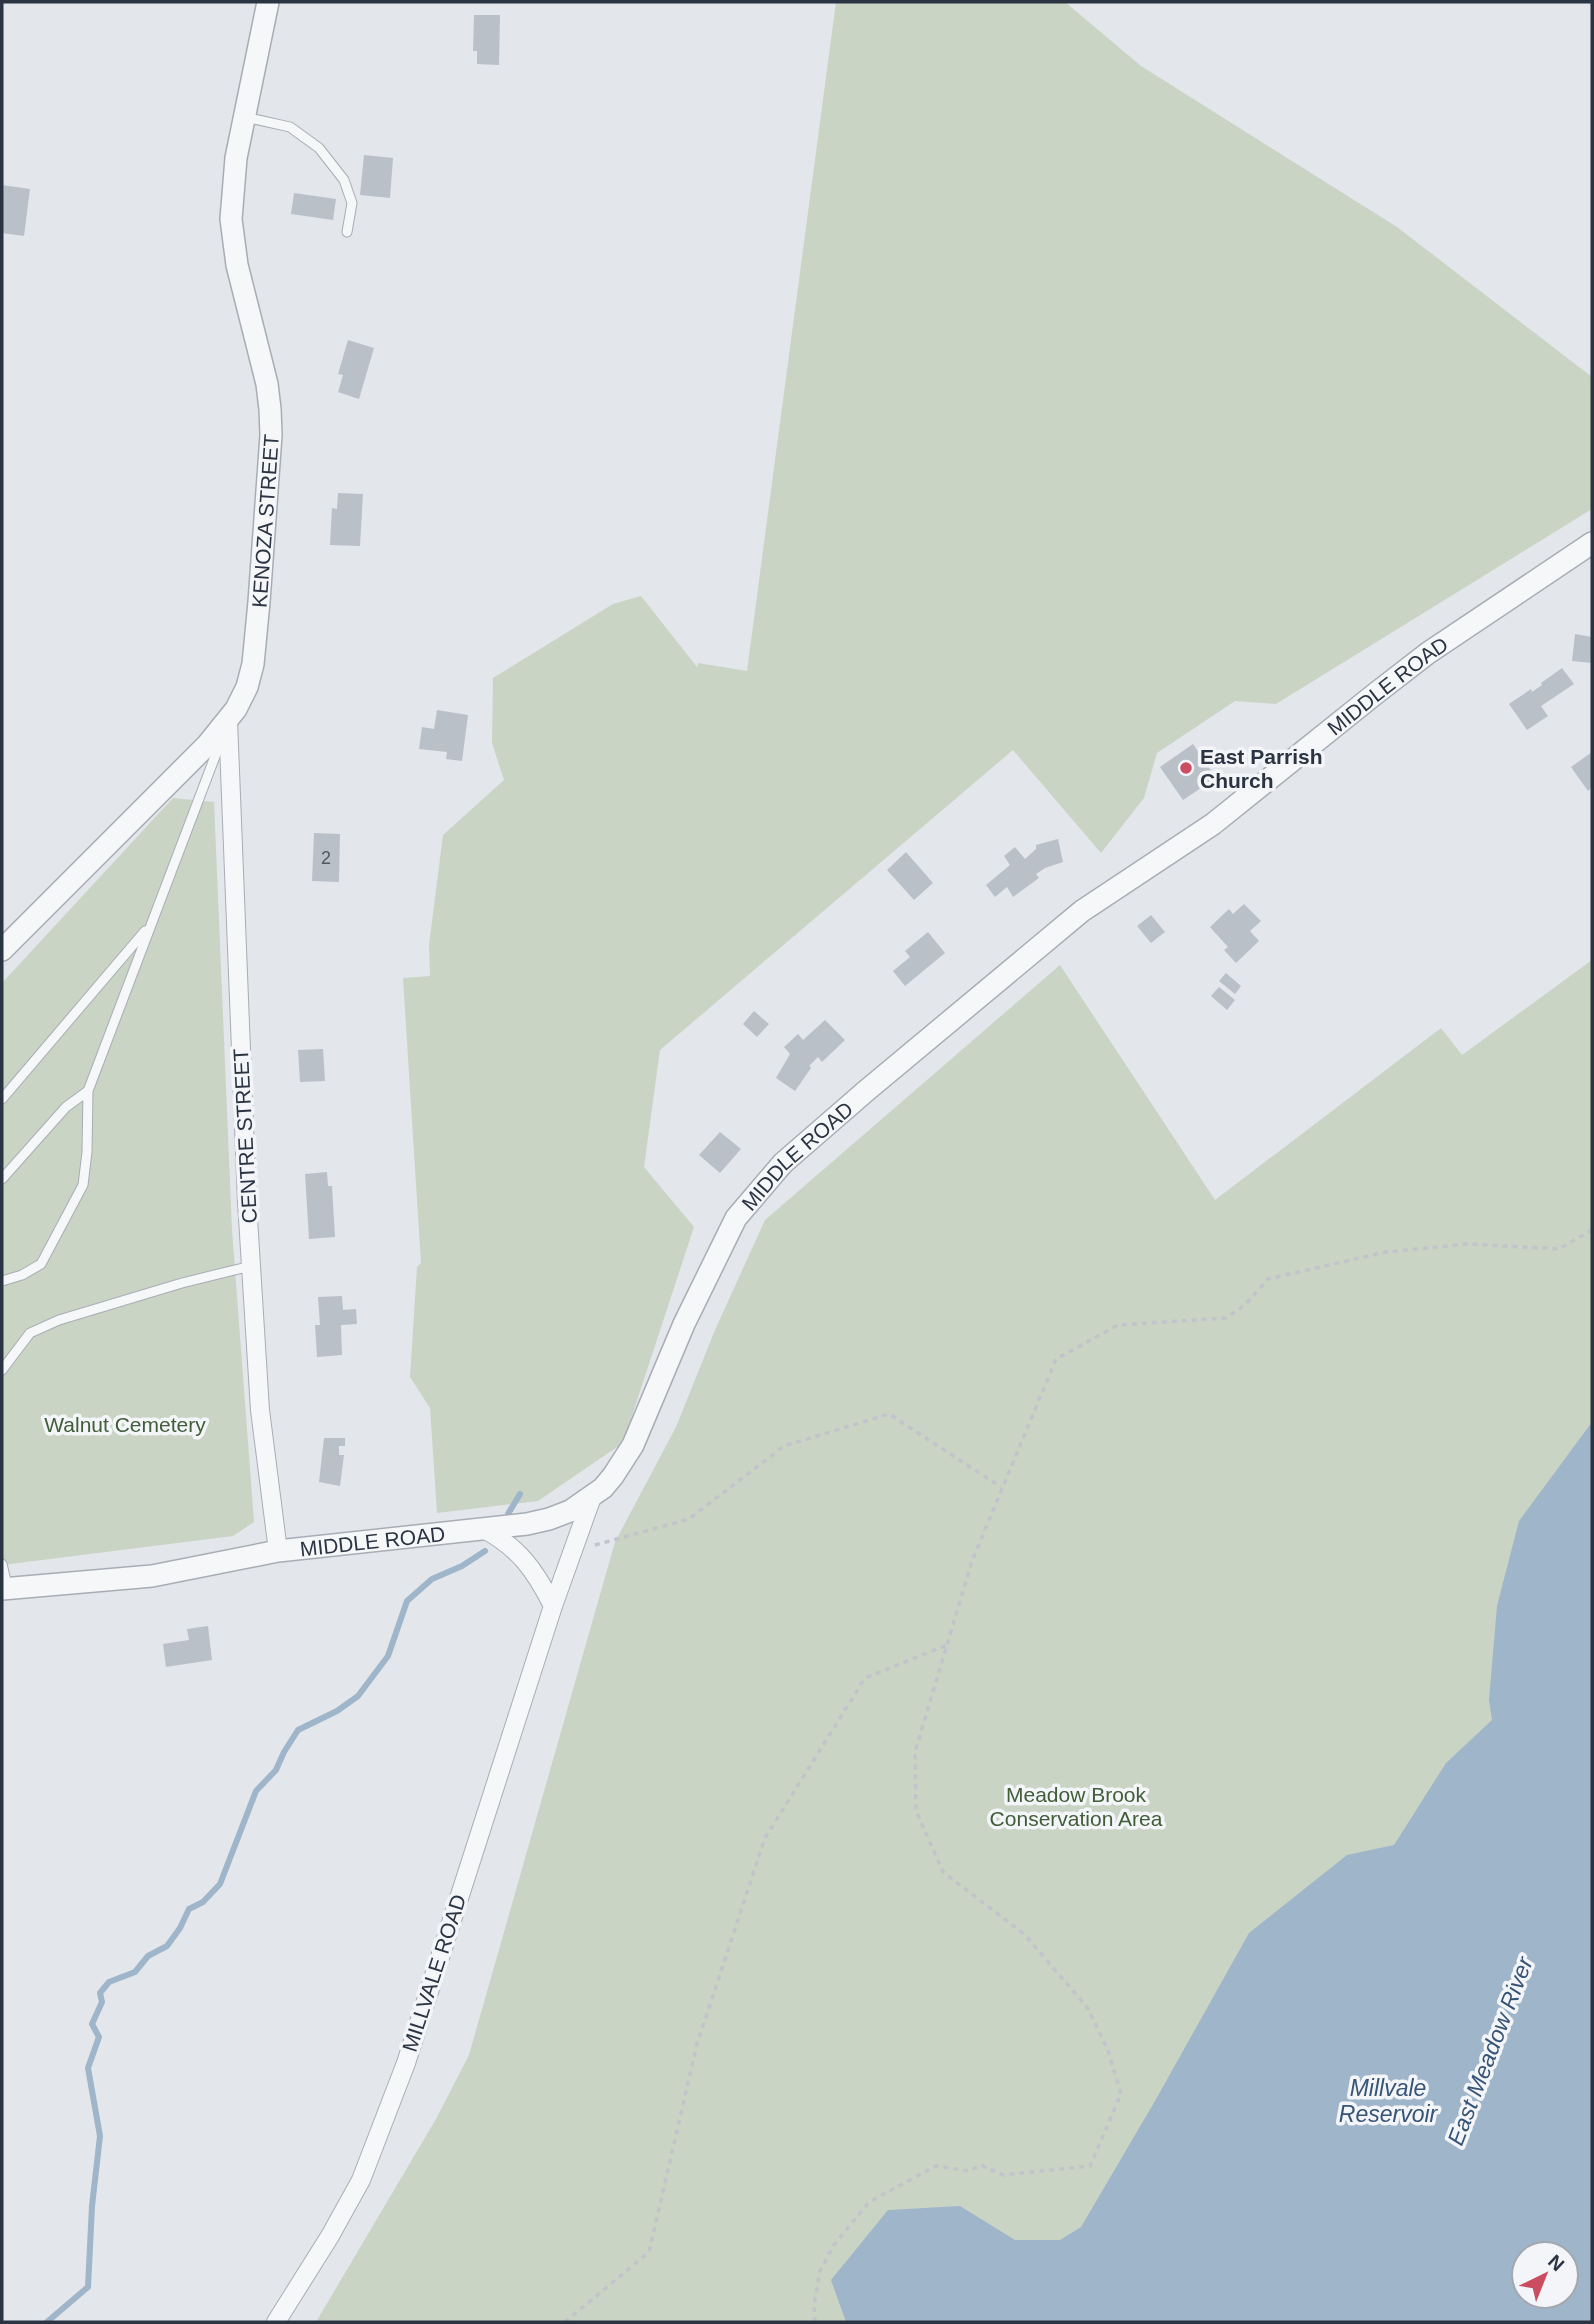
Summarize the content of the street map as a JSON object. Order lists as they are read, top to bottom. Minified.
{"streets":{"street":["KENOZA STREET","MIDDLE ROAD","CENTRE STREET","MILLVALE ROAD"]},"crossings":[["KENOZA STREET","CENTRE STREET"],["MIDDLE ROAD","CENTRE STREET"],["MIDDLE ROAD","MILLVALE ROAD"]],"water":["East Meadow River","Millvale Reservoir"],"parks":["Walnut Cemetery","Meadow Brook Conservation Area"],"places":["East Parrish Church"],"house_numbers":["2"],"north":"top right"}
